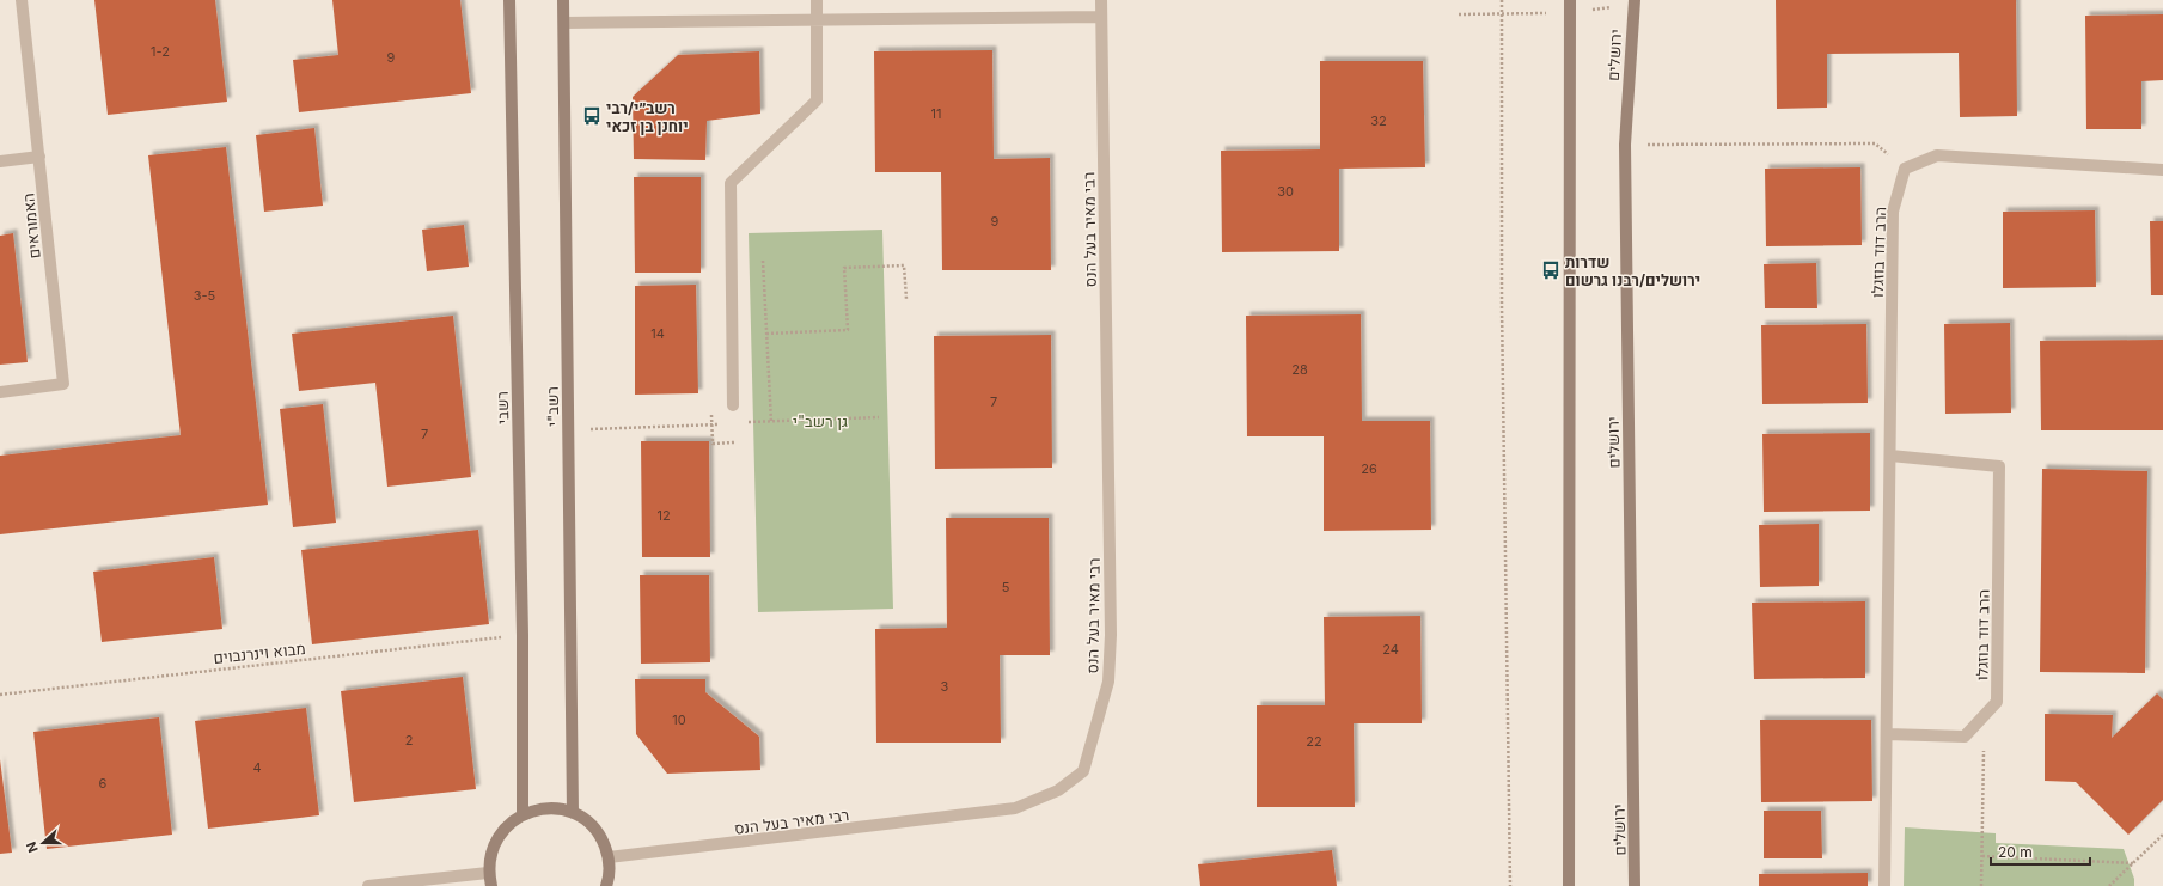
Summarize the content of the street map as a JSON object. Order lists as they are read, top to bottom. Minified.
{"streets":{"street":["ירושלים","האמוראים","רבי מאיר בעל הנס","הרב דוד בוזגלו","רשב\"י","רשבי"],"path":["מבוא וינרנבוים"]},"crossings":[["רשבי","מבוא וינרנבוים"]],"parks":["גן רשב\"י"],"places":{"bus stop":["רשב״י/רבי יוחנן בן זכאי","שדרות ירושלים/רבנו גרשום"]},"house_numbers":["1-2","9","11","32","30","9","3-5","14","28","7","7","26","12","5","24","3","10","2","22","4","6"],"scale_bar":"20 m","north":"left"}
